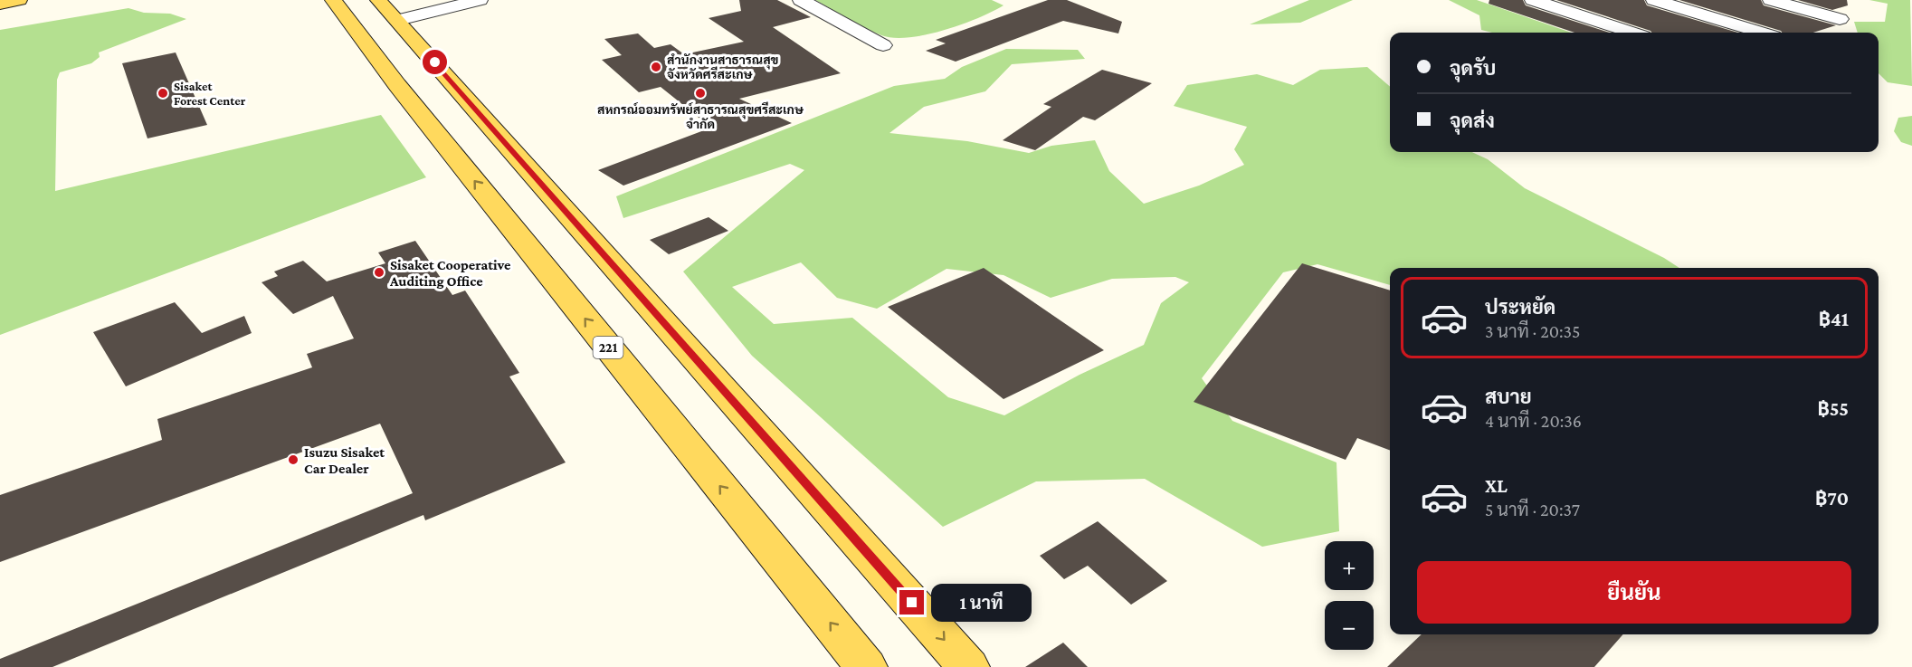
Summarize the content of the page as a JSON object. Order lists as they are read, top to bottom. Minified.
{"streets":{"main road":["221"]},"places":["สำนักงานสาธารณสุข จังหวัดศรีสะเกษ","Sisaket Forest Center","สหกรณ์ออมทรัพย์สาธารณสุขศรีสะเกษ จำกัด","Sisaket Cooperative Auditing Office","Isuzu Sisaket Car Dealer"],"page":{"banner":["จุดรับ","จุดส่ง"],"list":[{"name":"ประหยัด","note":"3 นาที · 20:35","value":"฿41"},{"name":"สบาย","note":"4 นาที · 20:36","value":"฿55"},{"name":"XL","note":"5 นาที · 20:37","value":"฿70"}],"map_buttons":["+","−"],"buttons":"ยืนยัน","bubble":"1 นาที"}}
